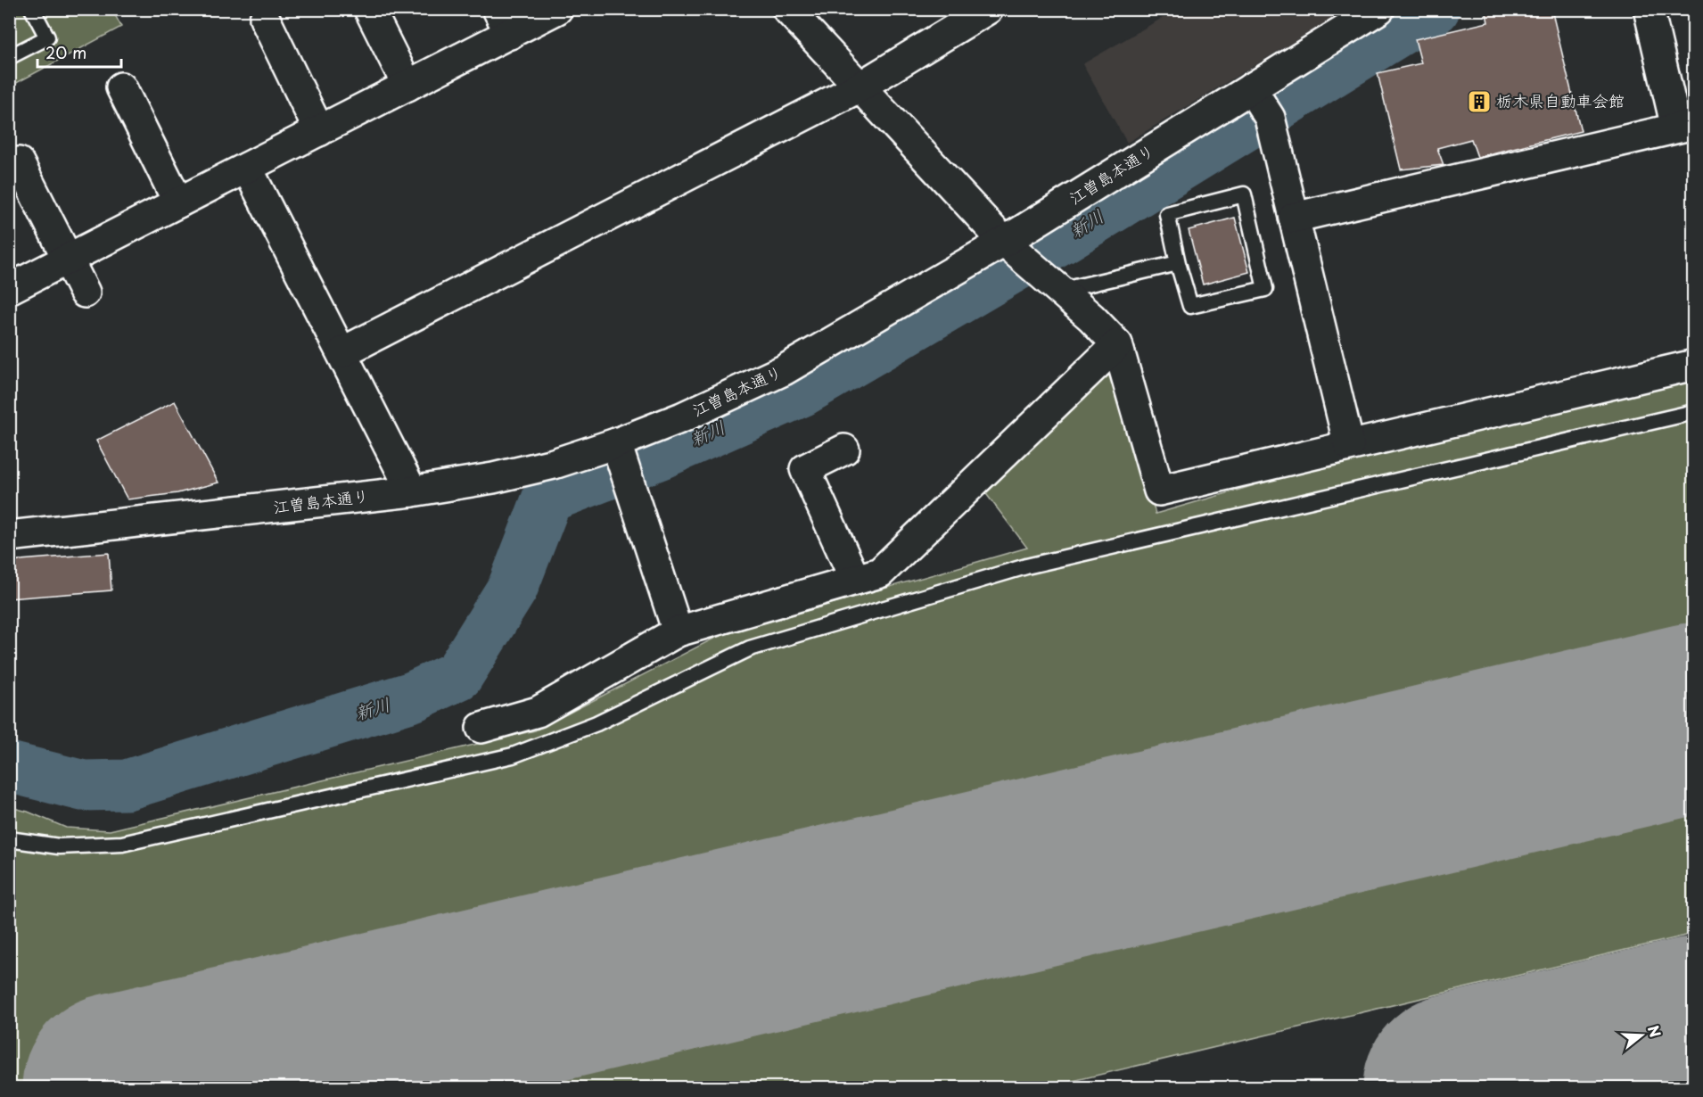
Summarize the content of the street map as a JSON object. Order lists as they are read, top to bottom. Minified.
{"streets":{"street":["江曽島本通り"]},"water":["新川"],"places":{"building":["栃木県自動車会館"]},"scale_bar":"20 m","north":"right"}
